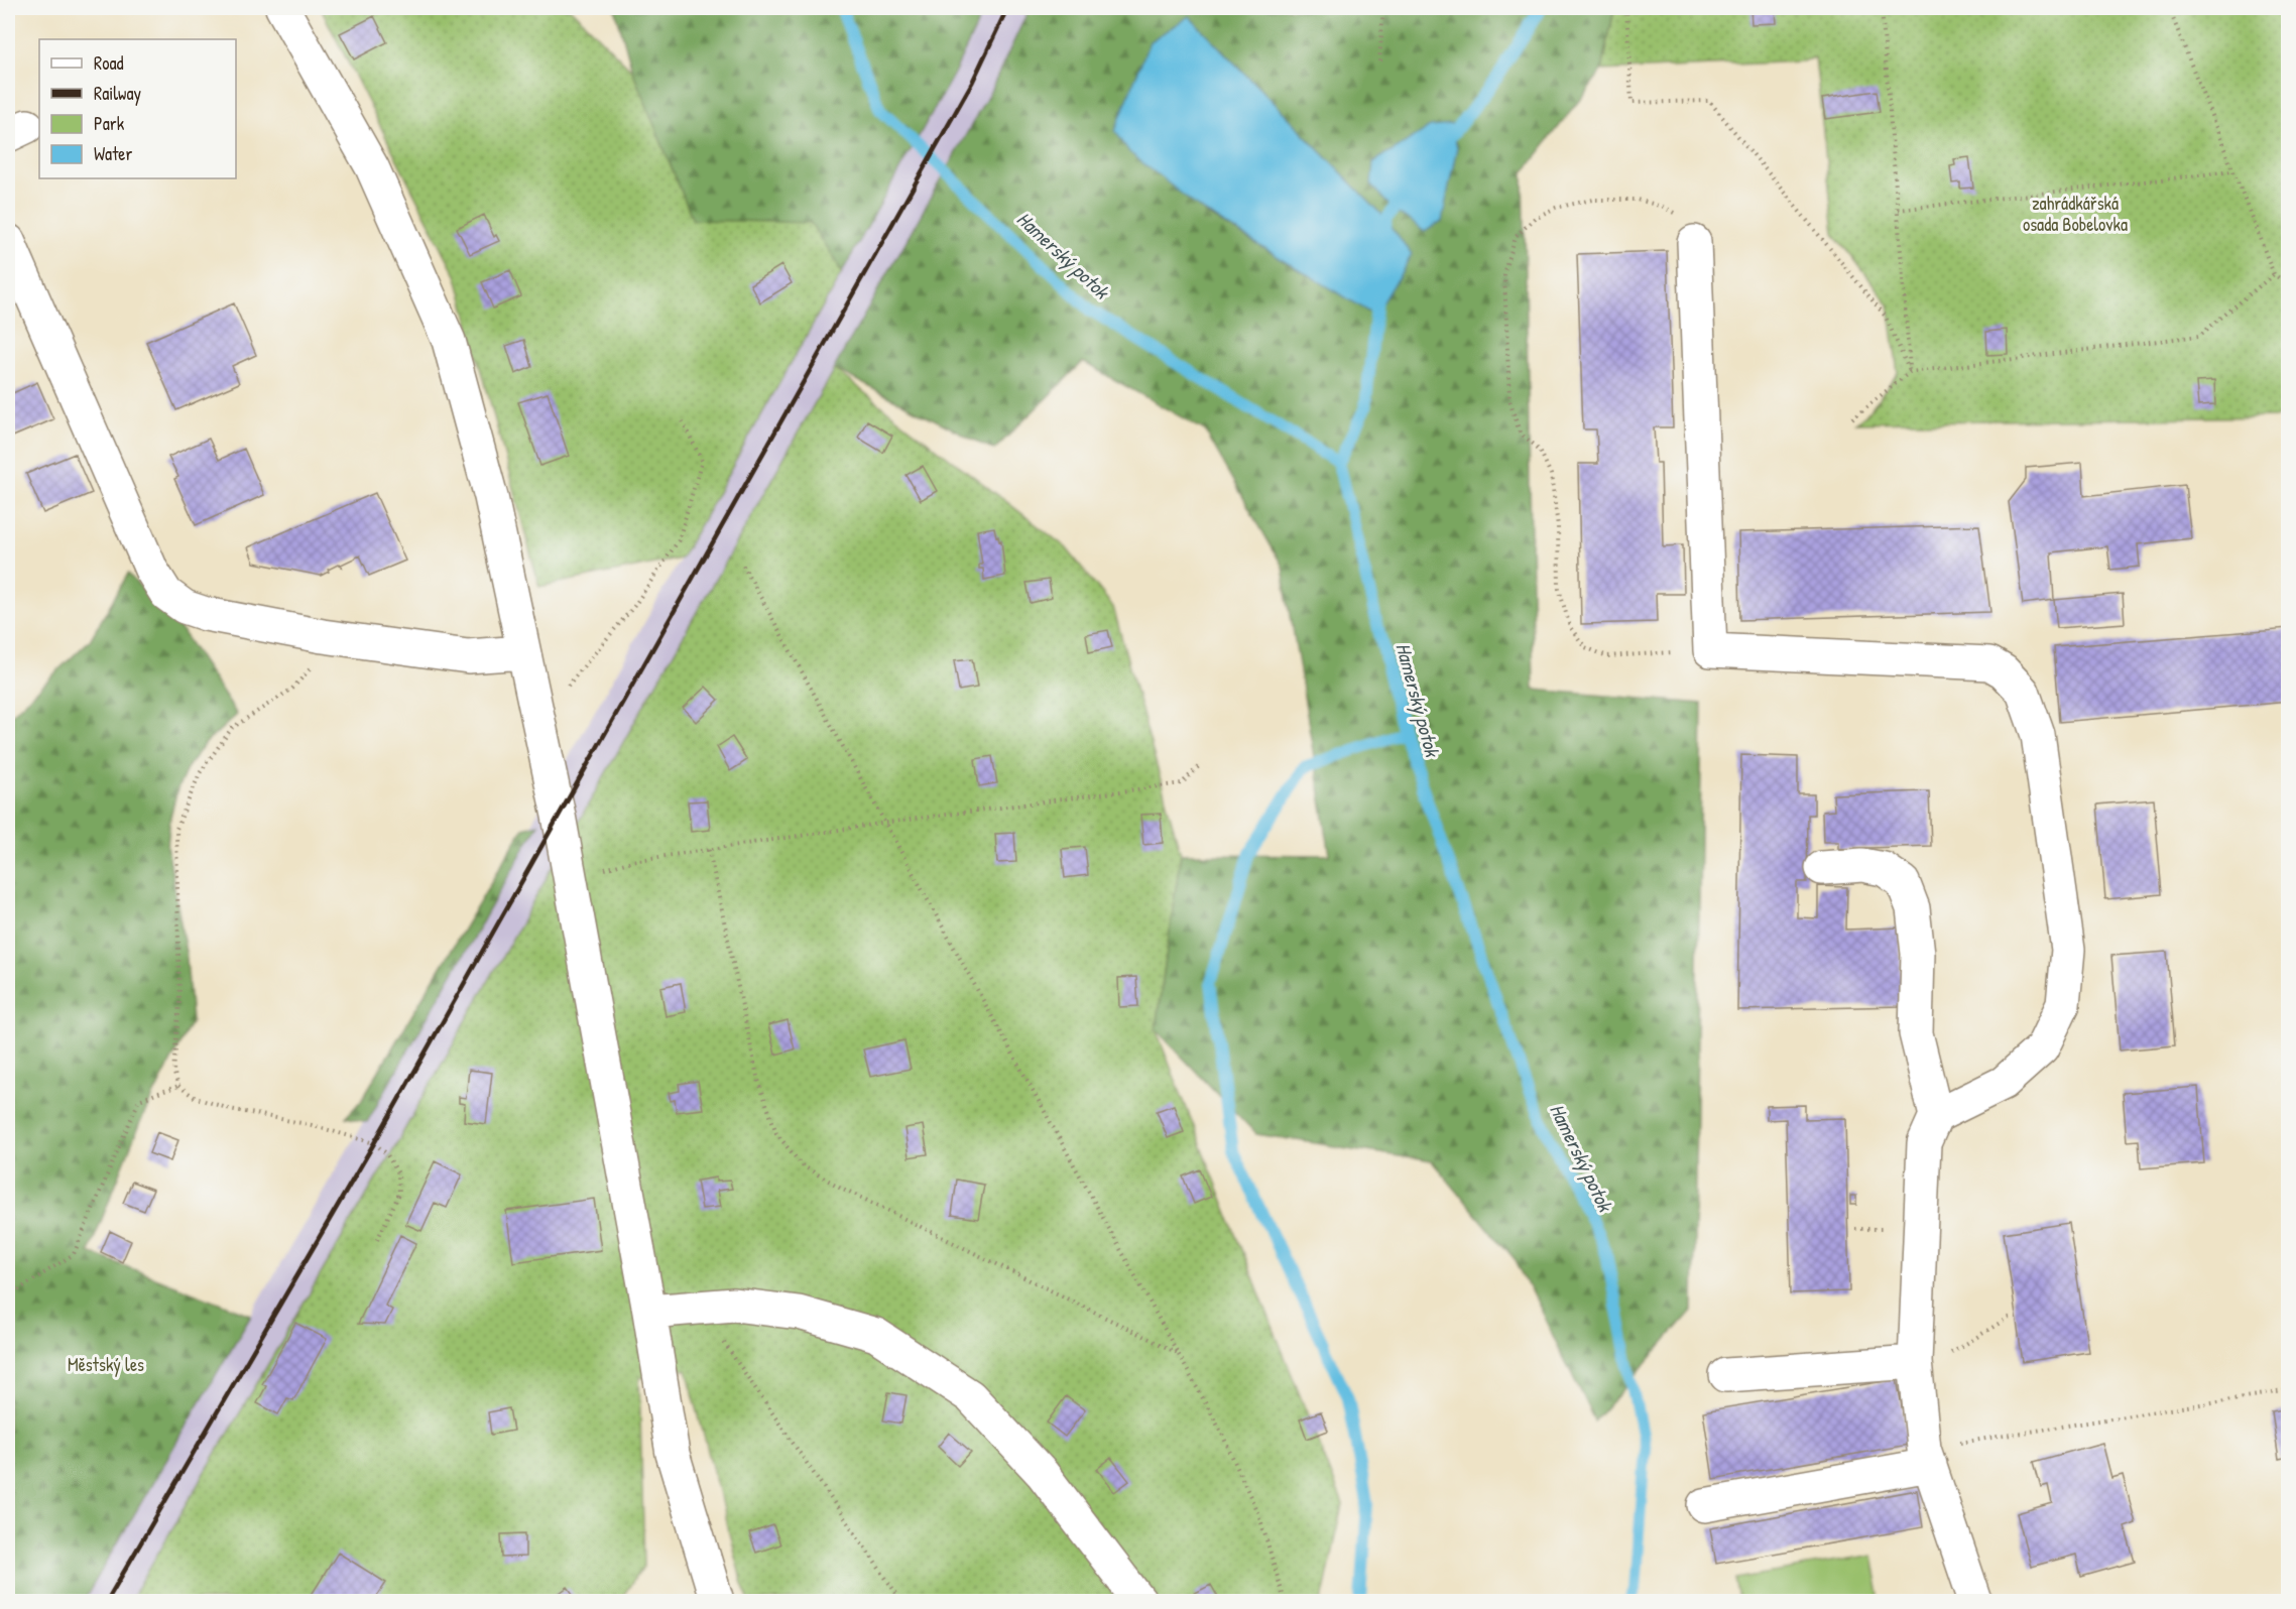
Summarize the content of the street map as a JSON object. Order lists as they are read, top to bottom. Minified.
{"water":["Hamerský potok"],"parks":["zahrádkářská osada Bobelovka","Městský les"],"legend":["Road","Railway","Park","Water"]}
